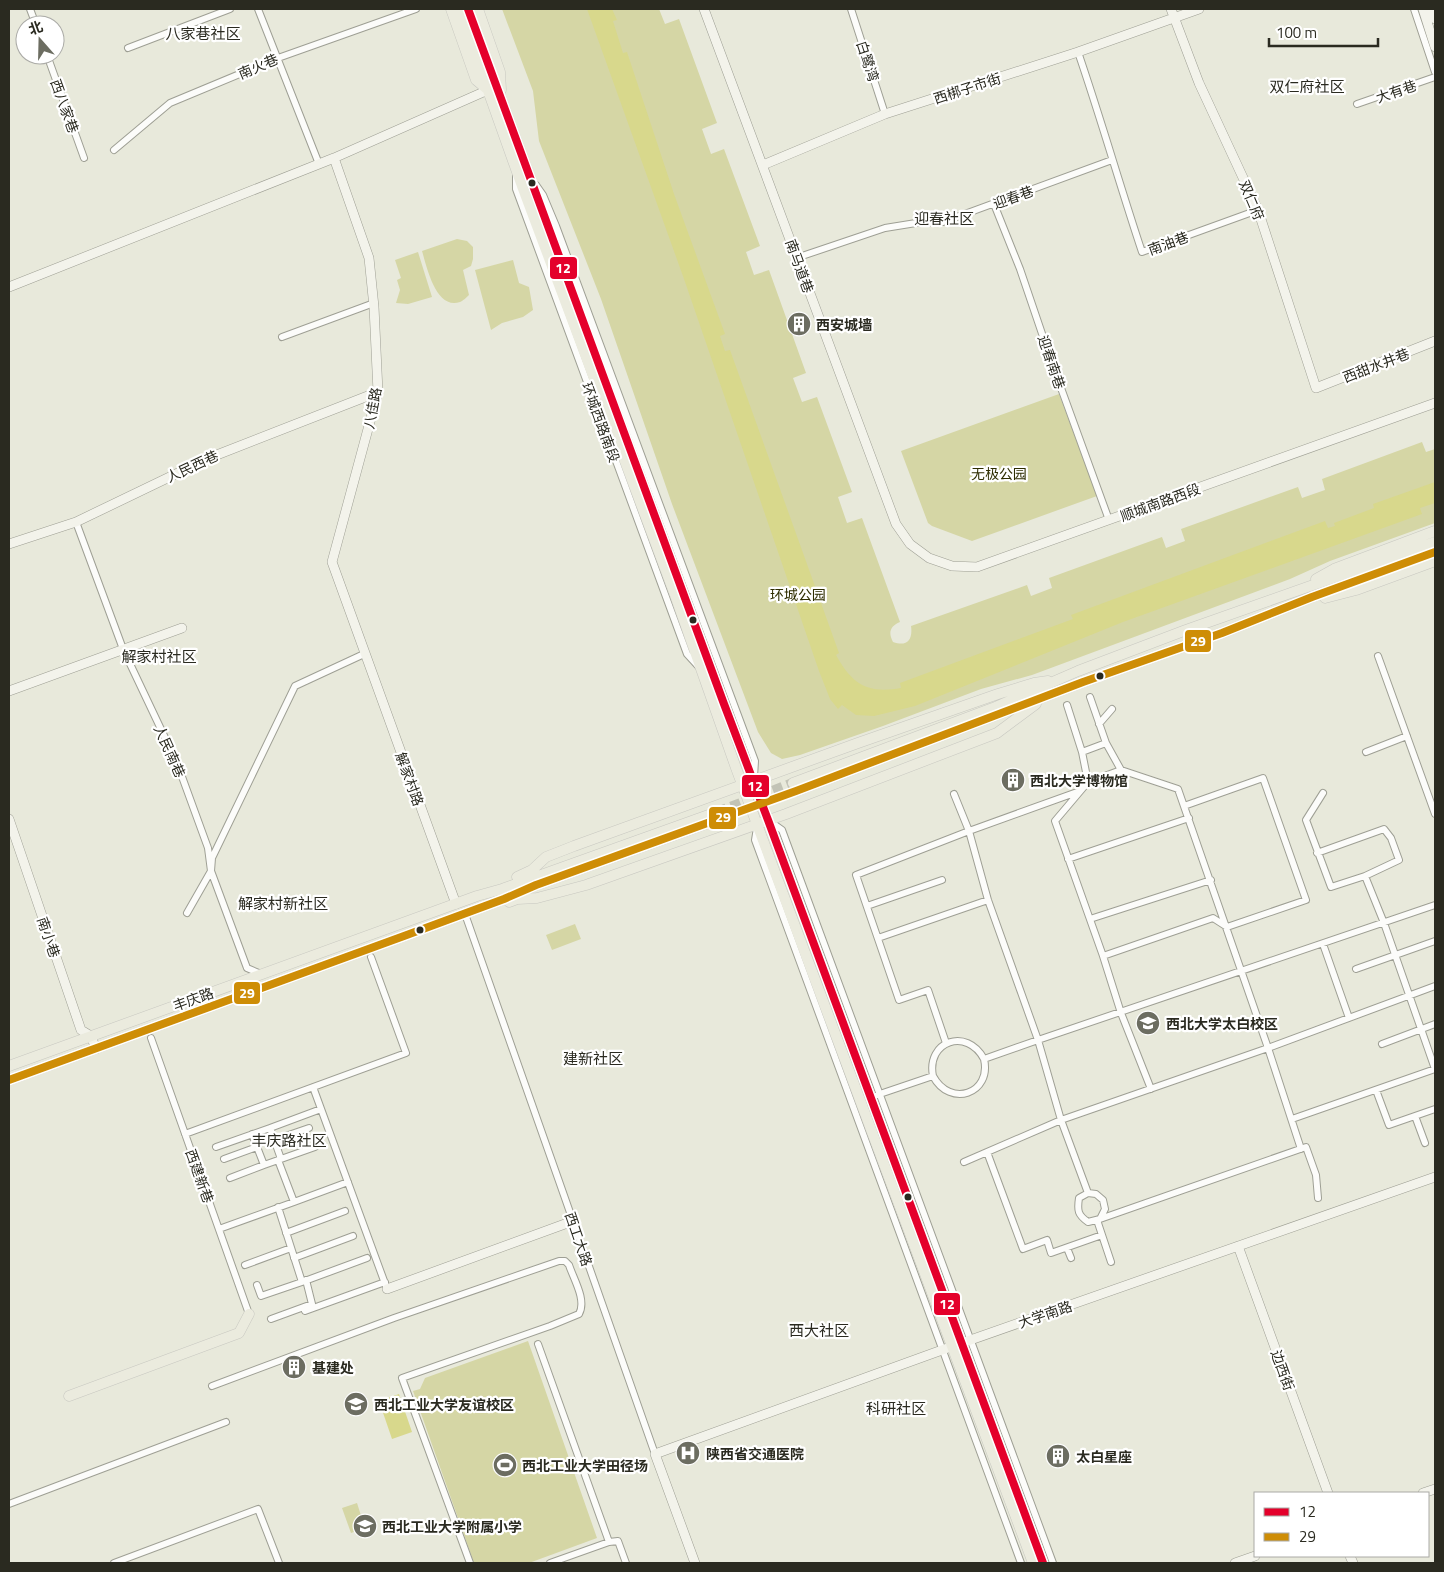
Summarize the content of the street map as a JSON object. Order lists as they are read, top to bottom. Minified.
{"streets":{"main road":["环城西路南段","丰庆路"],"street":["白鹭湾","南火巷","西梆子市街","大有巷","西八家巷","迎春巷","双仁府","南油巷","南马道巷","迎春南巷","西甜水井巷","八佳路","人民西巷","顺城南路西段","人民南巷","解家村路","南小巷","西建新巷","西工大路","大学南路","边西街"]},"crossings":[["白鹭湾","西梆子市街"],["西梆子市街","双仁府"],["西梆子市街","南马道巷"],["迎春巷","南油巷"],["迎春巷","南马道巷"],["迎春巷","迎春南巷"],["双仁府","南油巷"],["双仁府","西甜水井巷"],["南马道巷","顺城南路西段"],["迎春南巷","顺城南路西段"],["八佳路","人民西巷"],["八佳路","解家村路"],["环城西路南段","大学南路"],["人民西巷","人民南巷"],["人民南巷","丰庆路"],["解家村路","丰庆路"],["南小巷","丰庆路"],["丰庆路","西工大路"],["西工大路","大学南路"],["大学南路","边西街"]],"districts":["八家巷社区","双仁府社区","迎春社区","解家村社区","解家村新社区","建新社区","丰庆路社区","西大社区","科研社区"],"parks":["无极公园","环城公园"],"places":{"building":["西安城墙","西北大学博物馆","基建处","太白星座"],"school or university":["西北大学太白校区","西北工业大学友谊校区","西北工业大学附属小学"],"hospital":["陕西省交通医院"],"sports":["西北工业大学田径场"]},"lines":["transit line 12","transit line 29"],"legend":["12","29"],"scale_bar":"100 m","north":"top"}
